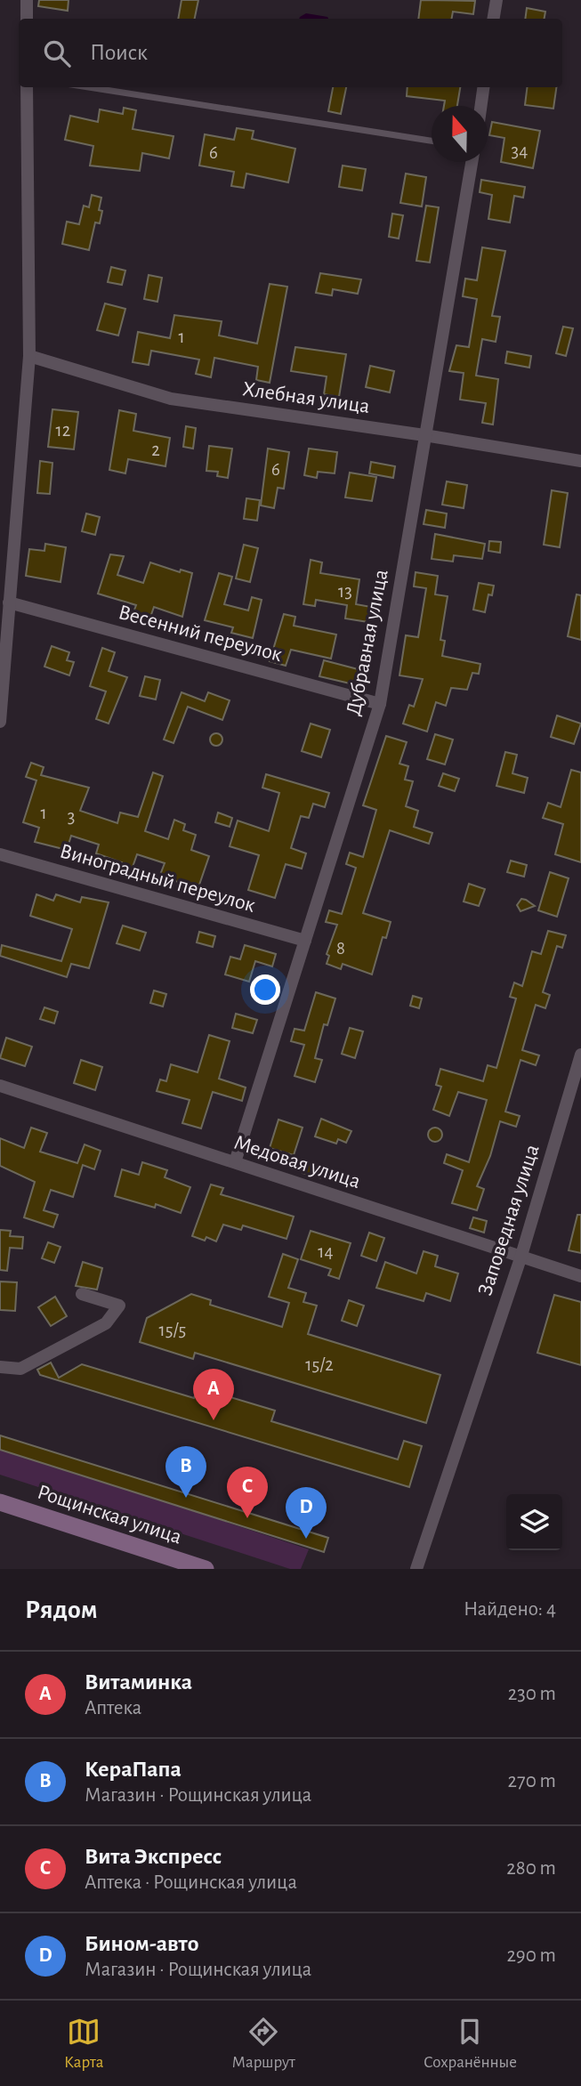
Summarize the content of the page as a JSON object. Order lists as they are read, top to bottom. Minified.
{"streets":{"street":["Хлебная улица","Весенний переулок","Дубравная улица","Виноградный переулок","Медовая улица","Заповедная улица","Рощинская улица"]},"crossings":[["Хлебная улица","Дубравная улица"],["Весенний переулок","Дубравная улица"],["Дубравная улица","Виноградный переулок"],["Дубравная улица","Медовая улица"],["Медовая улица","Заповедная улица"]],"house_numbers":["34","6","1","12","2","6","13","1","3","8","14","15/5","15/2"],"north":"top","page":{"search":"Поиск","pins":["A","B","C","D"],"heading":["Рядом","Найдено: 4"],"list":[{"mark":"A","name":"Витаминка","note":"Аптека","value":"230 m"},{"mark":"B","name":"КераПапа","note":"Магазин · Рощинская улица","value":"270 m"},{"mark":"C","name":"Вита Экспресс","note":"Аптека · Рощинская улица","value":"280 m"},{"mark":"D","name":"Бином-авто","note":"Магазин · Рощинская улица","value":"290 m"}],"nav":["Карта","Маршрут","Сохранённые"]}}
